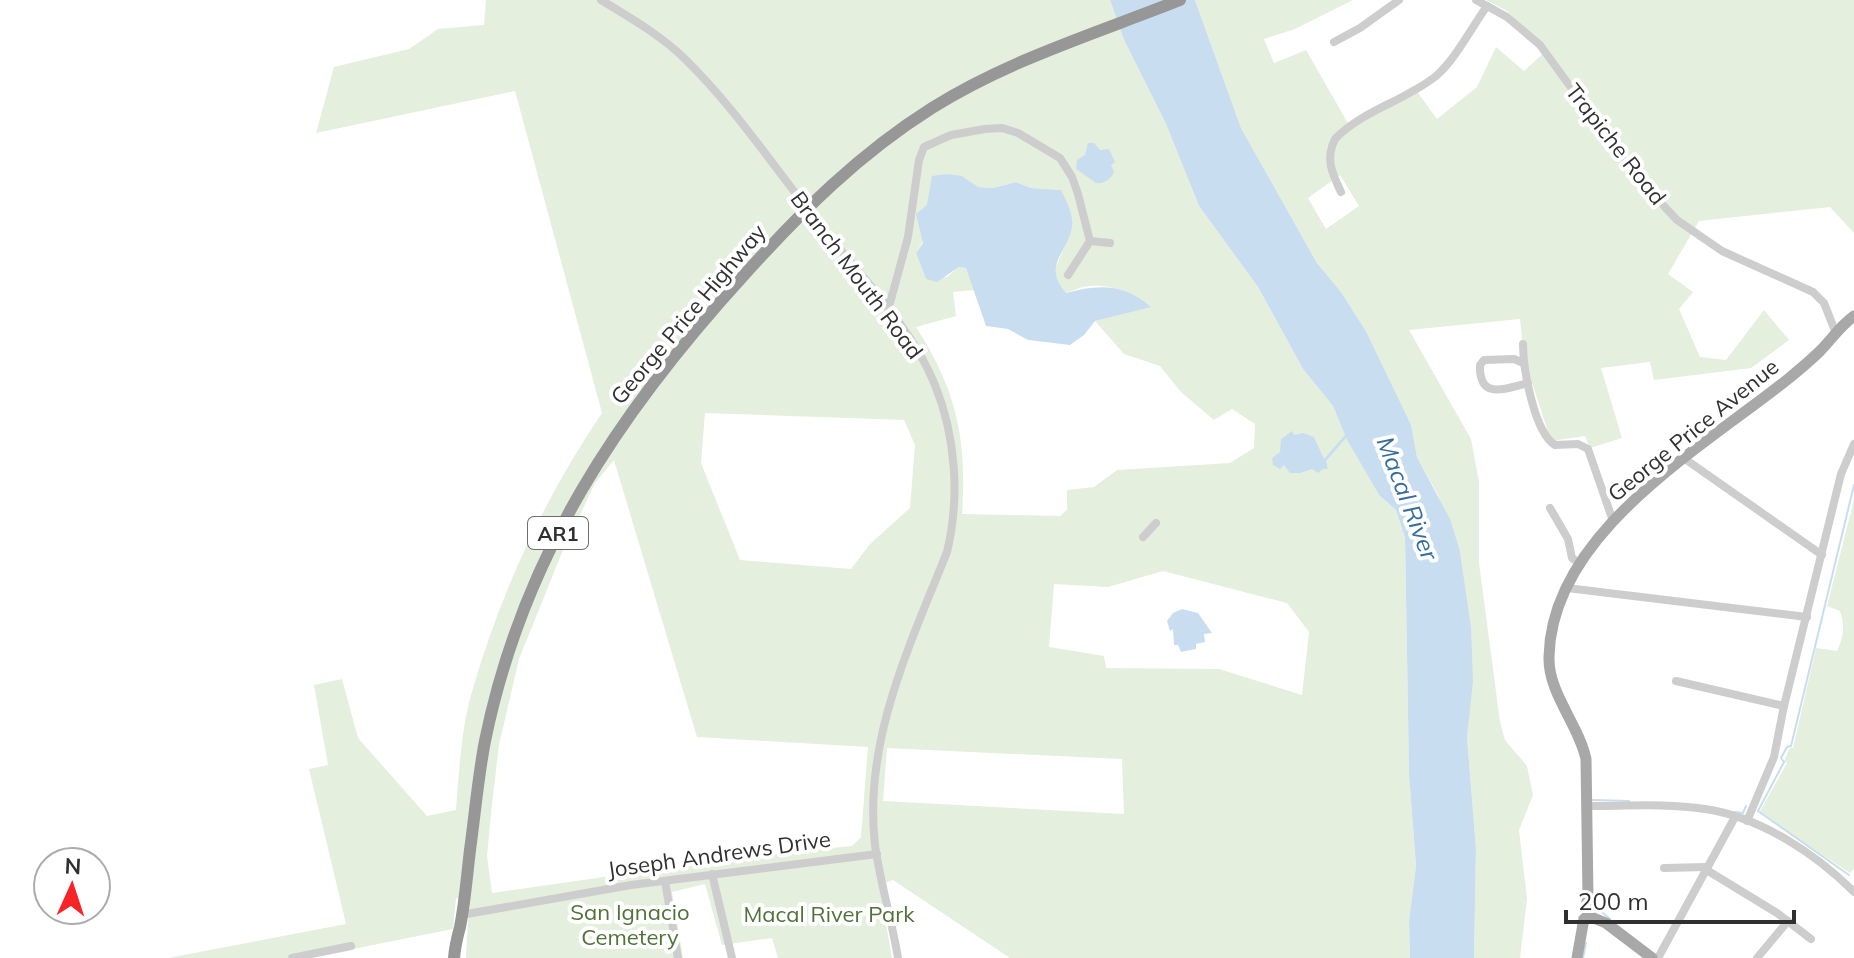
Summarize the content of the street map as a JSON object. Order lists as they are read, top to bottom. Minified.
{"streets":{"highway":["George Price Highway","AR1"],"main road":["George Price Avenue"],"street":["Trapiche Road","Branch Mouth Road","Joseph Andrews Drive"]},"crossings":[["Trapiche Road","George Price Avenue"],["Branch Mouth Road","George Price Highway"],["Branch Mouth Road","Joseph Andrews Drive"],["George Price Highway","AR1"],["George Price Highway","Joseph Andrews Drive"]],"water":["Macal River"],"parks":["San Ignacio Cemetery","Macal River Park"],"scale_bar":"200 m","north":"top"}
